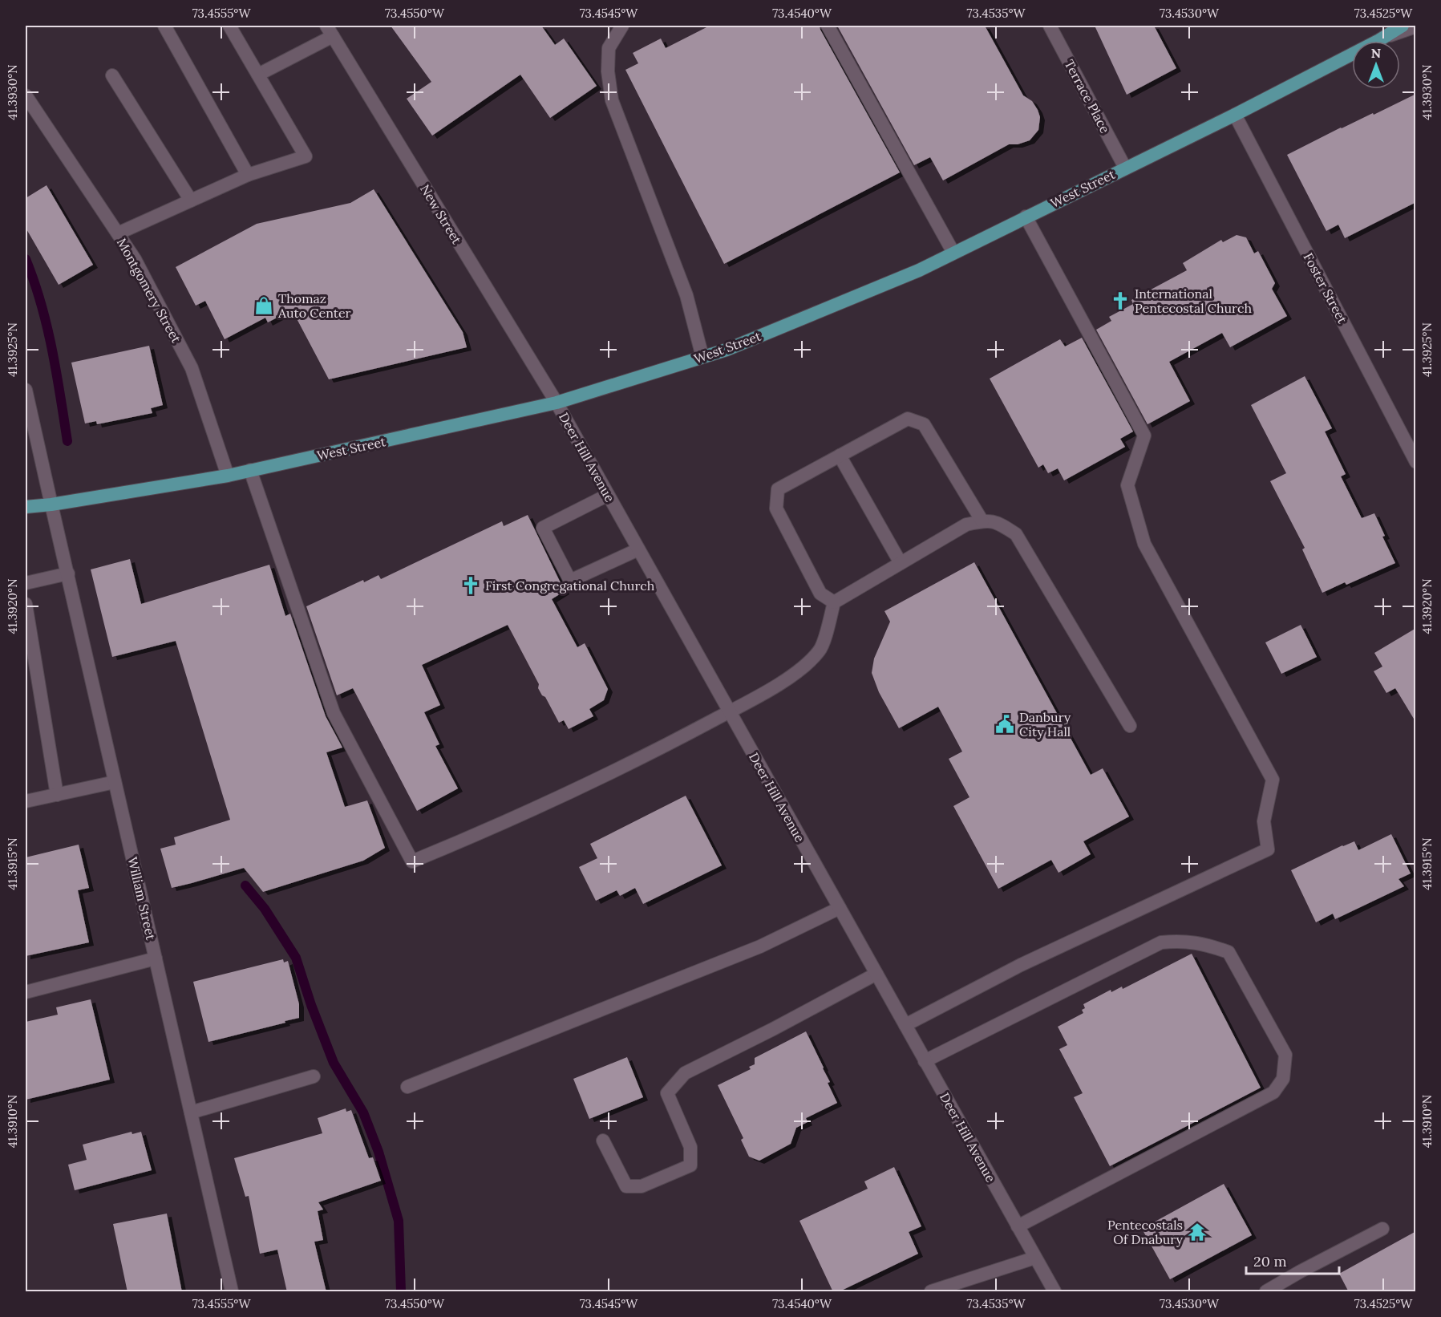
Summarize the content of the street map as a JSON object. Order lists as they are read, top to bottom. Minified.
{"streets":{"main road":["West Street"],"street":["Terrace Place","New Street","Foster Street","Montgomery Street","Deer Hill Avenue","William Street"]},"crossings":[["Terrace Place","West Street"],["West Street","New Street"],["West Street","Foster Street"],["West Street","Montgomery Street"],["West Street","Deer Hill Avenue"],["West Street","William Street"],["New Street","Deer Hill Avenue"]],"places":{"church":["International Pentecostal Church","First Congregational Church"],"shop":["Thomaz Auto Center"],"public building":["Danbury City Hall"],"temple":["Pentecostals Of Dnabury"]},"scale_bar":"20 m","north":"top","coordinates":["73.4555°W","73.4550°W","73.4545°W","73.4540°W","73.4535°W","73.4530°W","73.4525°W","41.3930°N","41.3925°N","41.3920°N","41.3915°N","41.3910°N"]}
